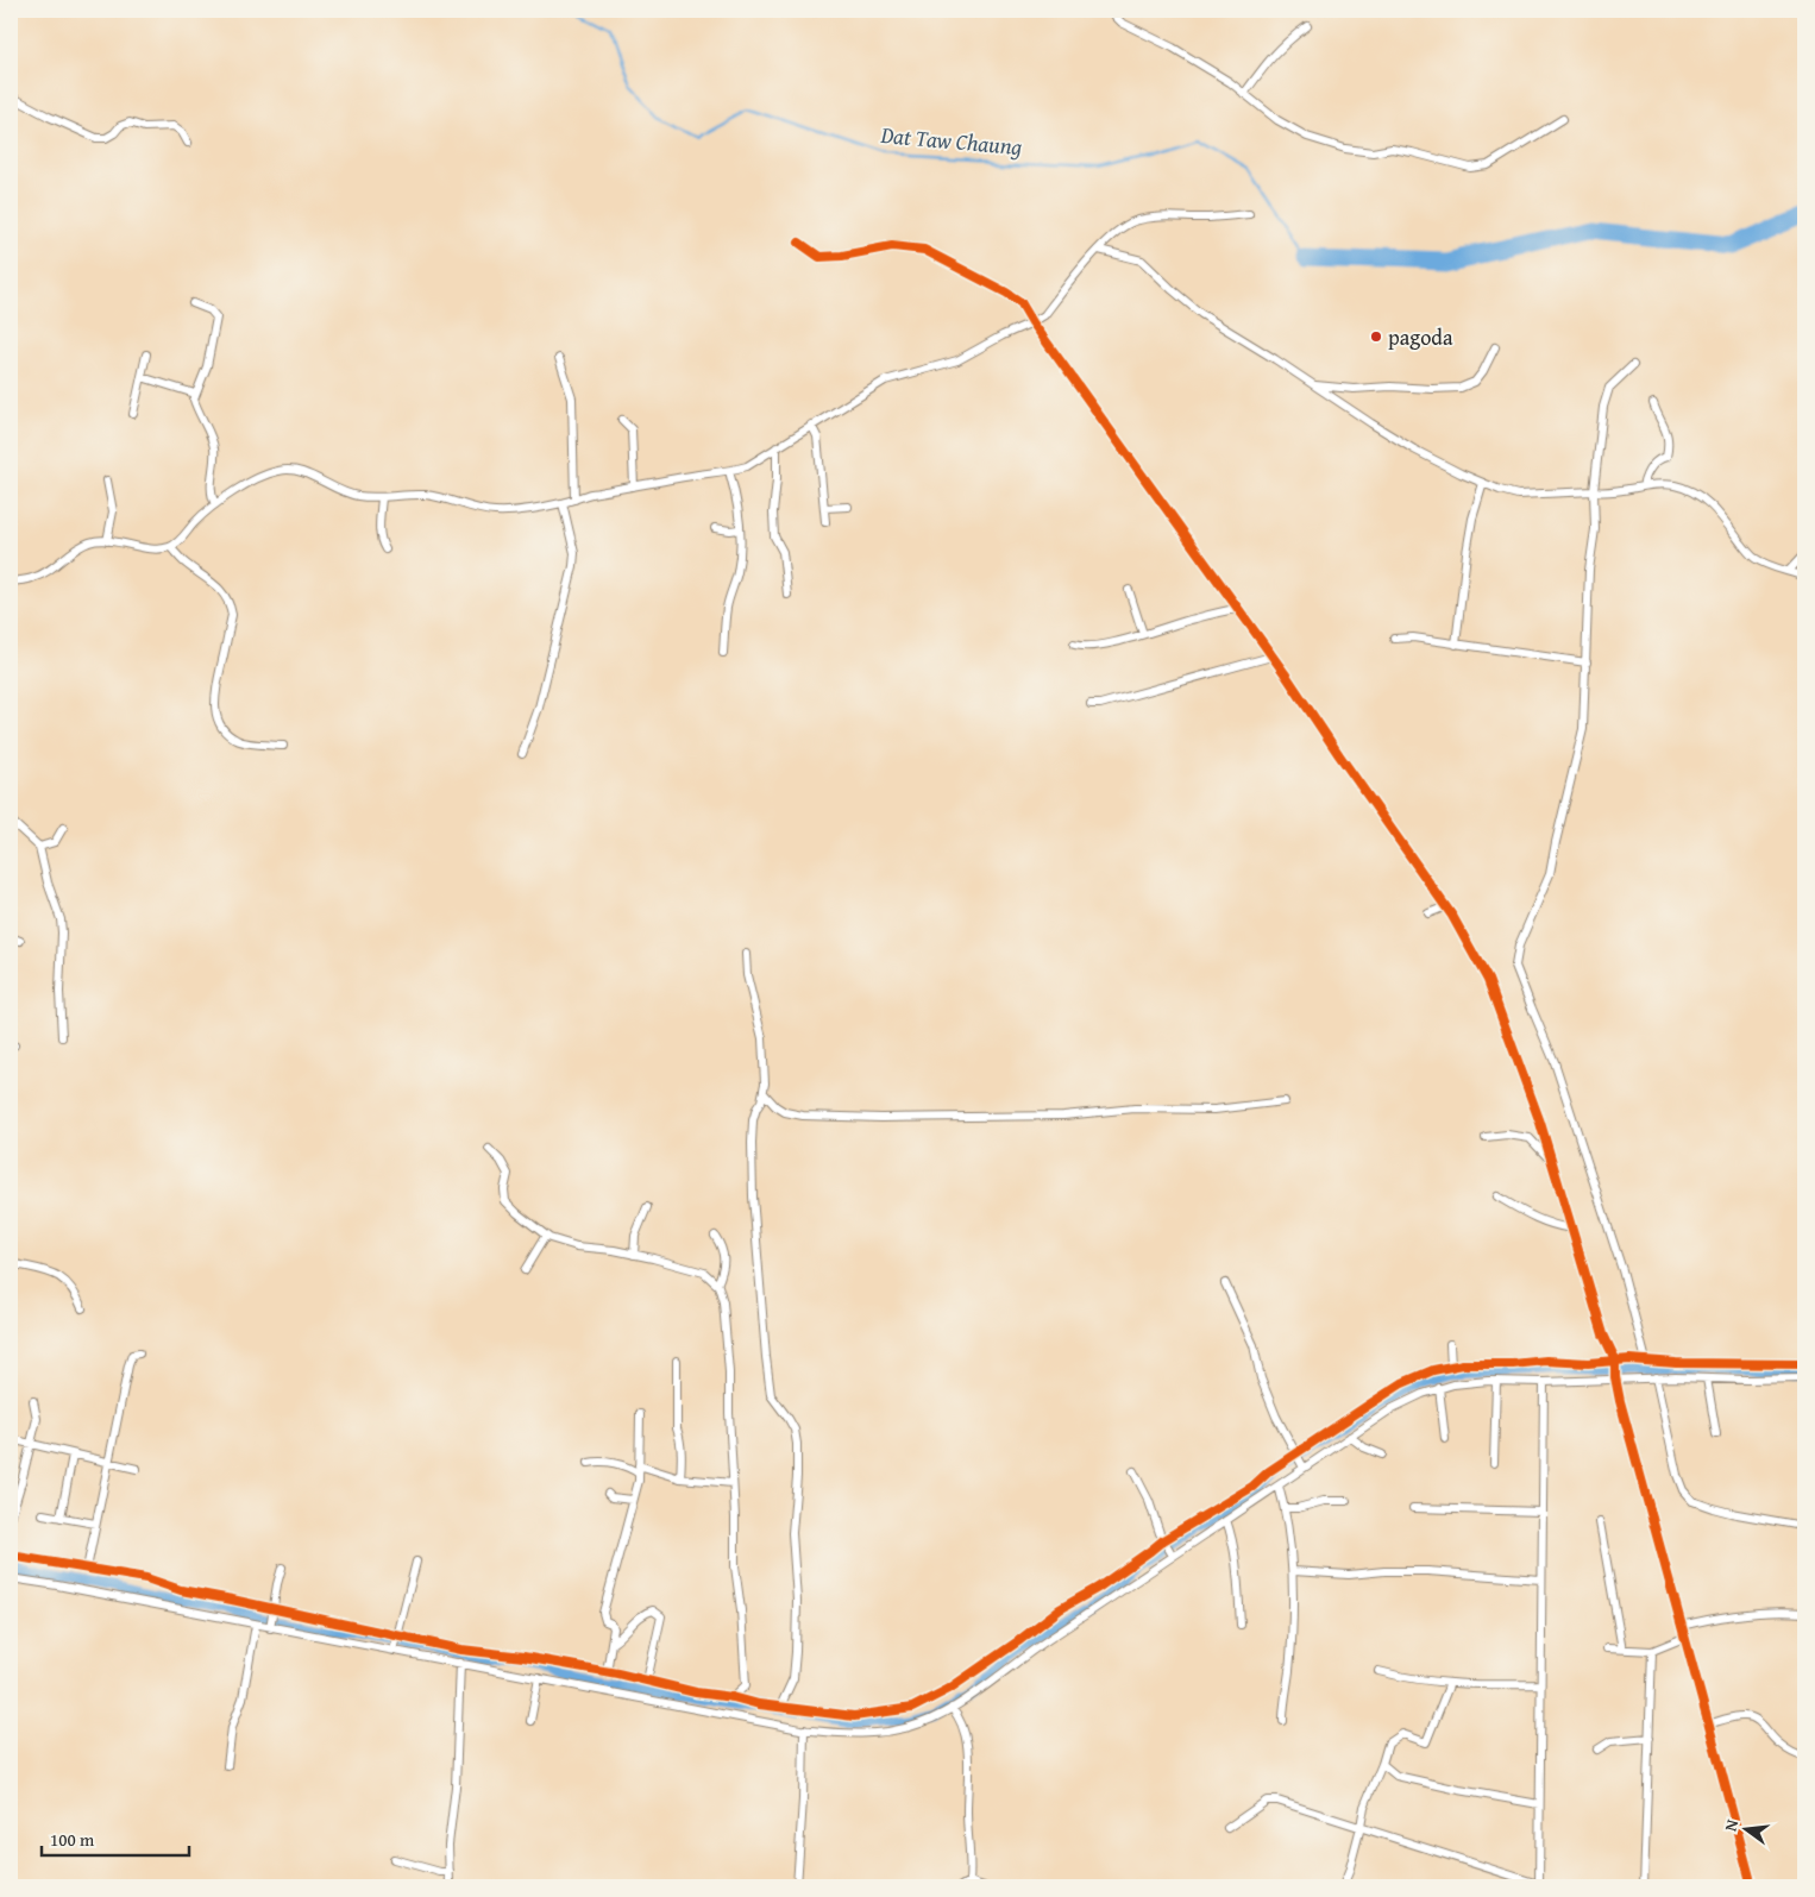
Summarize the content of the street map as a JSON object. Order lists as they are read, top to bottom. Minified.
{"water":["Dat Taw Chaung"],"places":["pagoda"],"scale_bar":"100 m","north":"left"}
